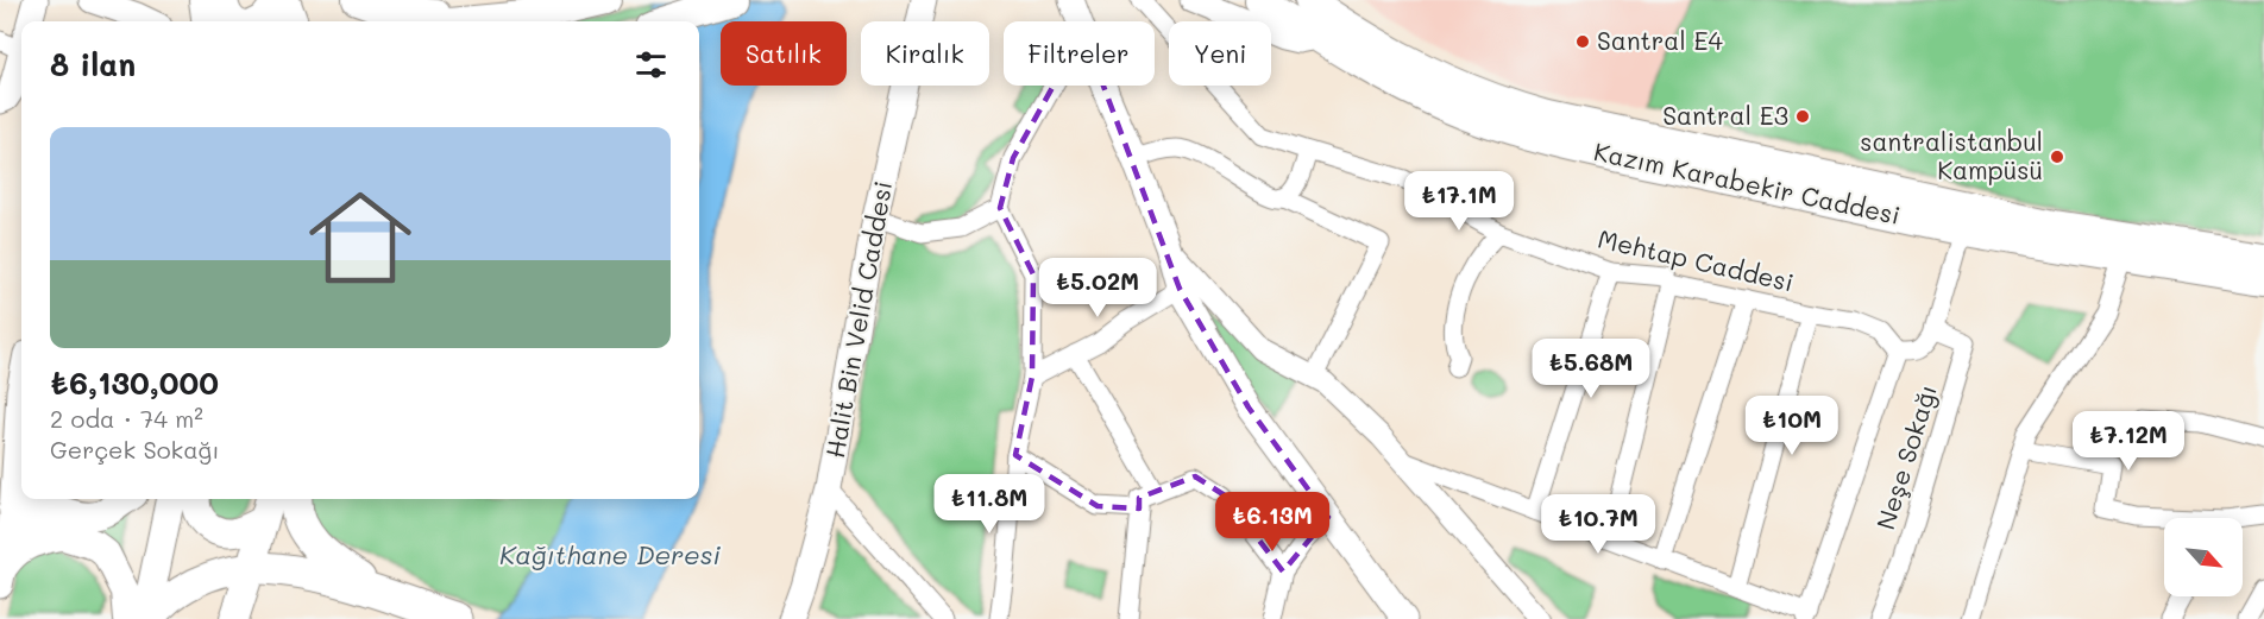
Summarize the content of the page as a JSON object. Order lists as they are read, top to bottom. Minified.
{"streets":{"main road":["Kazım Karabekir Caddesi","Halit Bin Velid Caddesi"],"street":["Mehtap Caddesi","Neşe Sokağı"]},"water":["Kağıthane Deresi"],"places":["Santral E4","Santral E3","santralistanbul Kampüsü"],"north":"bottom right","page":{"chip":["Satılık","Kiralık","Filtreler","Yeni"],"heading":"8 ilan","list":[{"name":"₺6,130,000","note":"2 oda · 74 m² · Gerçek Sokağı"}],"price":["₺17.1M","₺5.02M","₺5.68M","₺10M","₺7.12M","₺11.8M","₺6.13M","₺10.7M"]}}
